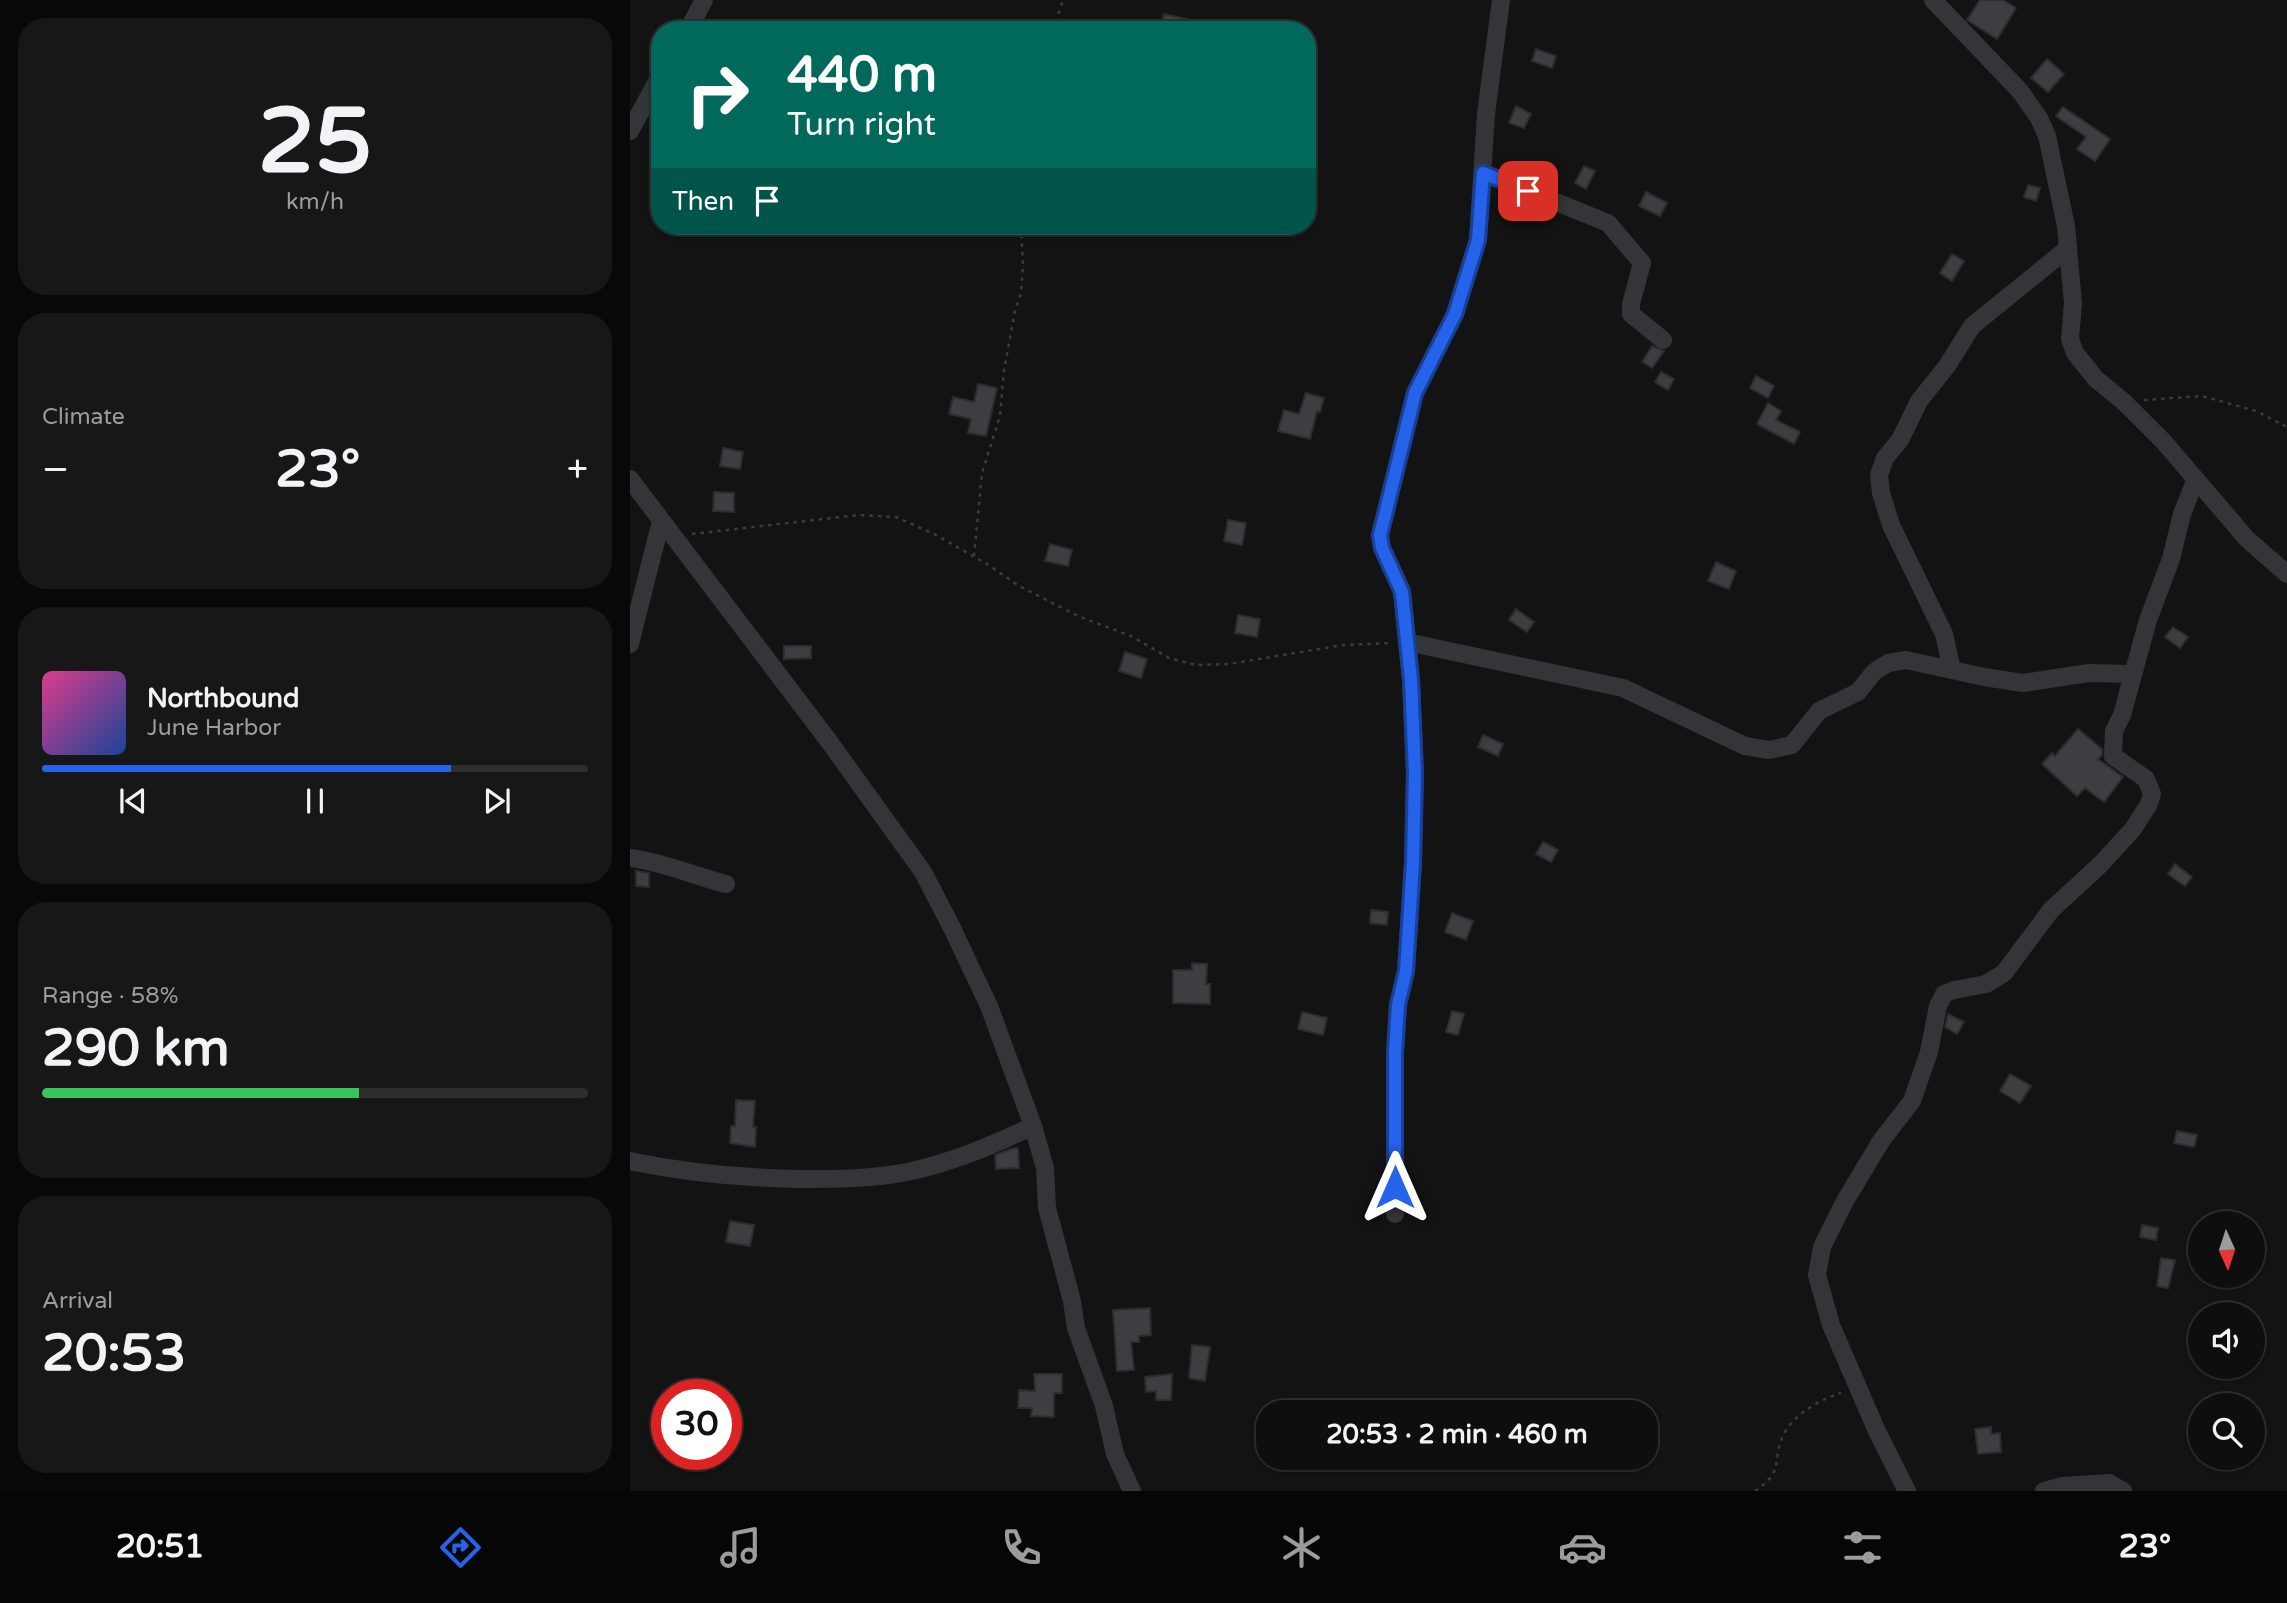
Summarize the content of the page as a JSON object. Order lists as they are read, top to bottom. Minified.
{"north":"bottom","page":{"tile":[["25","km/h"],"Climate",["Range · 58%","290 km"],["Arrival","20:53"]],"turn":["440 m","Turn right"],"then":"Then","heat":["−","23°","+"],"song":["Northbound","June Harbor"],"limit":"30","trip":"20:53 · 2 min · 460 m","tabs":["20:51","23°"]}}
